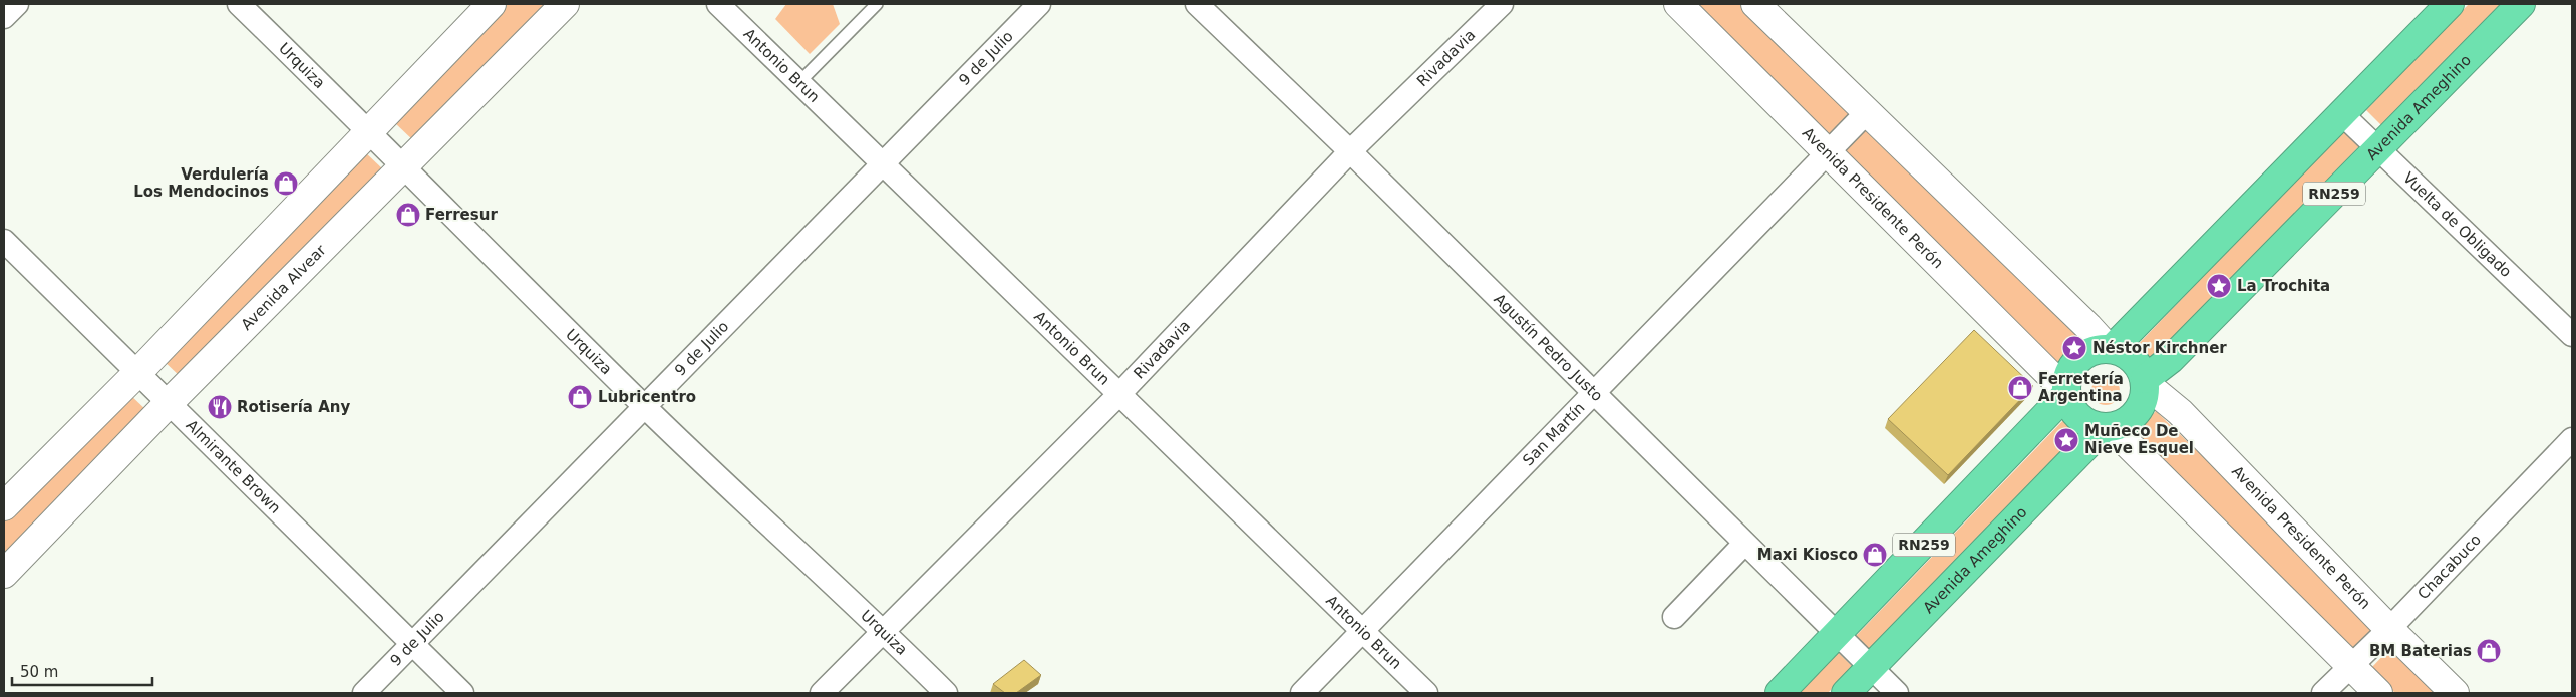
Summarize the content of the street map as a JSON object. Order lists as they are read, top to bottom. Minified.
{"streets":{"highway":["Avenida Ameghino","RN259"],"main road":["Avenida Presidente Perón","Avenida Alvear"],"street":["9 de Julio","Rivadavia","Urquiza","Antonio Brun","Vuelta de Obligado","Agustín Pedro Justo","San Martín","Almirante Brown","Chacabuco"]},"crossings":[["9 de Julio","Urquiza"],["9 de Julio","Antonio Brun"],["9 de Julio","Almirante Brown"],["Rivadavia","Urquiza"],["Rivadavia","Antonio Brun"],["Rivadavia","Agustín Pedro Justo"],["Urquiza","Avenida Alvear"],["Antonio Brun","San Martín"],["Avenida Ameghino","RN259"],["Avenida Ameghino","Avenida Presidente Perón"],["Avenida Ameghino","Vuelta de Obligado"],["Avenida Ameghino","Agustín Pedro Justo"],["RN259","Avenida Presidente Perón"],["RN259","Vuelta de Obligado"],["RN259","Agustín Pedro Justo"],["Avenida Presidente Perón","San Martín"],["Avenida Presidente Perón","Chacabuco"],["Avenida Alvear","Almirante Brown"],["Agustín Pedro Justo","San Martín"]],"places":{"shop":["Verdulería Los Mendocinos","Ferresur","Ferretería Argentina","Lubricentro","Maxi Kiosco","BM Baterias"],"place":["La Trochita","Néstor Kirchner","Muñeco De Nieve Esquel"],"restaurant":["Rotisería Any"]},"scale_bar":"50 m"}
